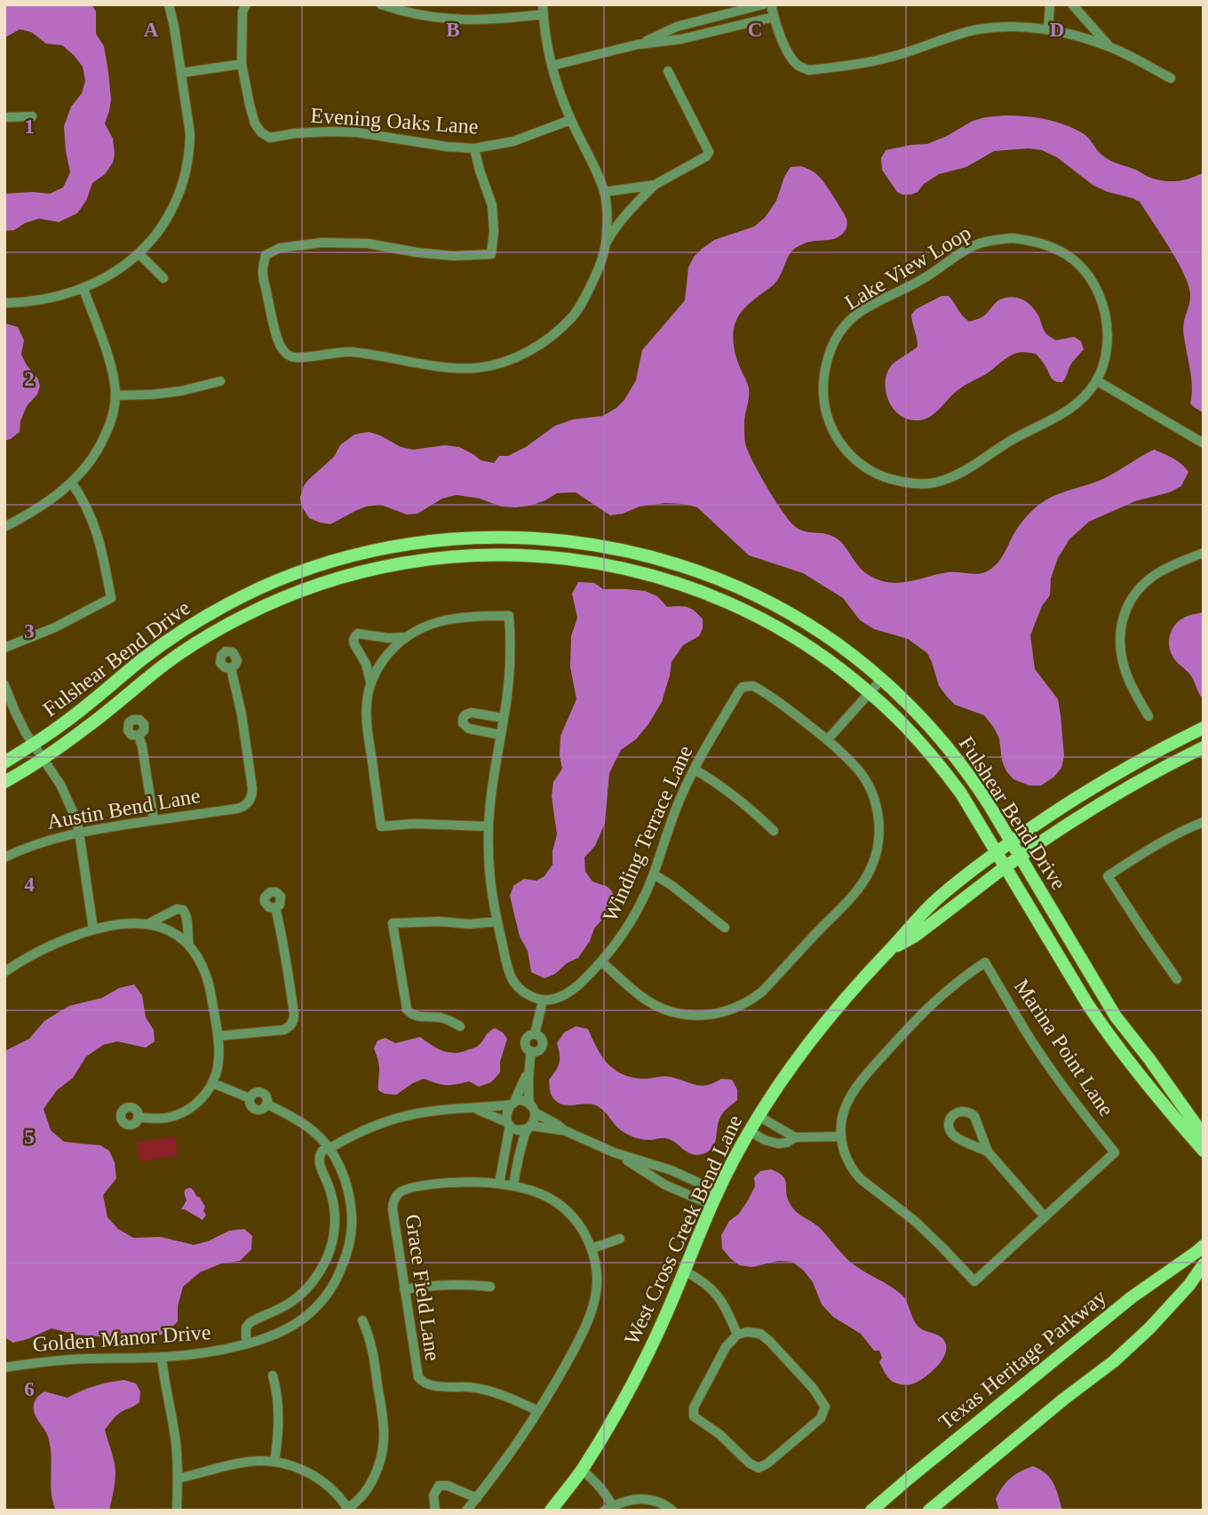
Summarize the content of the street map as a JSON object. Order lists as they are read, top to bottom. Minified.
{"streets":{"main road":["Fulshear Bend Drive","West Cross Creek Bend Lane","Texas Heritage Parkway"],"street":["Evening Oaks Lane","Lake View Loop","Austin Bend Lane","Winding Terrace Lane","Marina Point Lane","Grace Field Lane","Golden Manor Drive"]},"crossings":[["Fulshear Bend Drive","West Cross Creek Bend Lane"]],"grid":{"columns":["A","B","C","D"],"rows":["1","2","3","4","5","6"]}}
